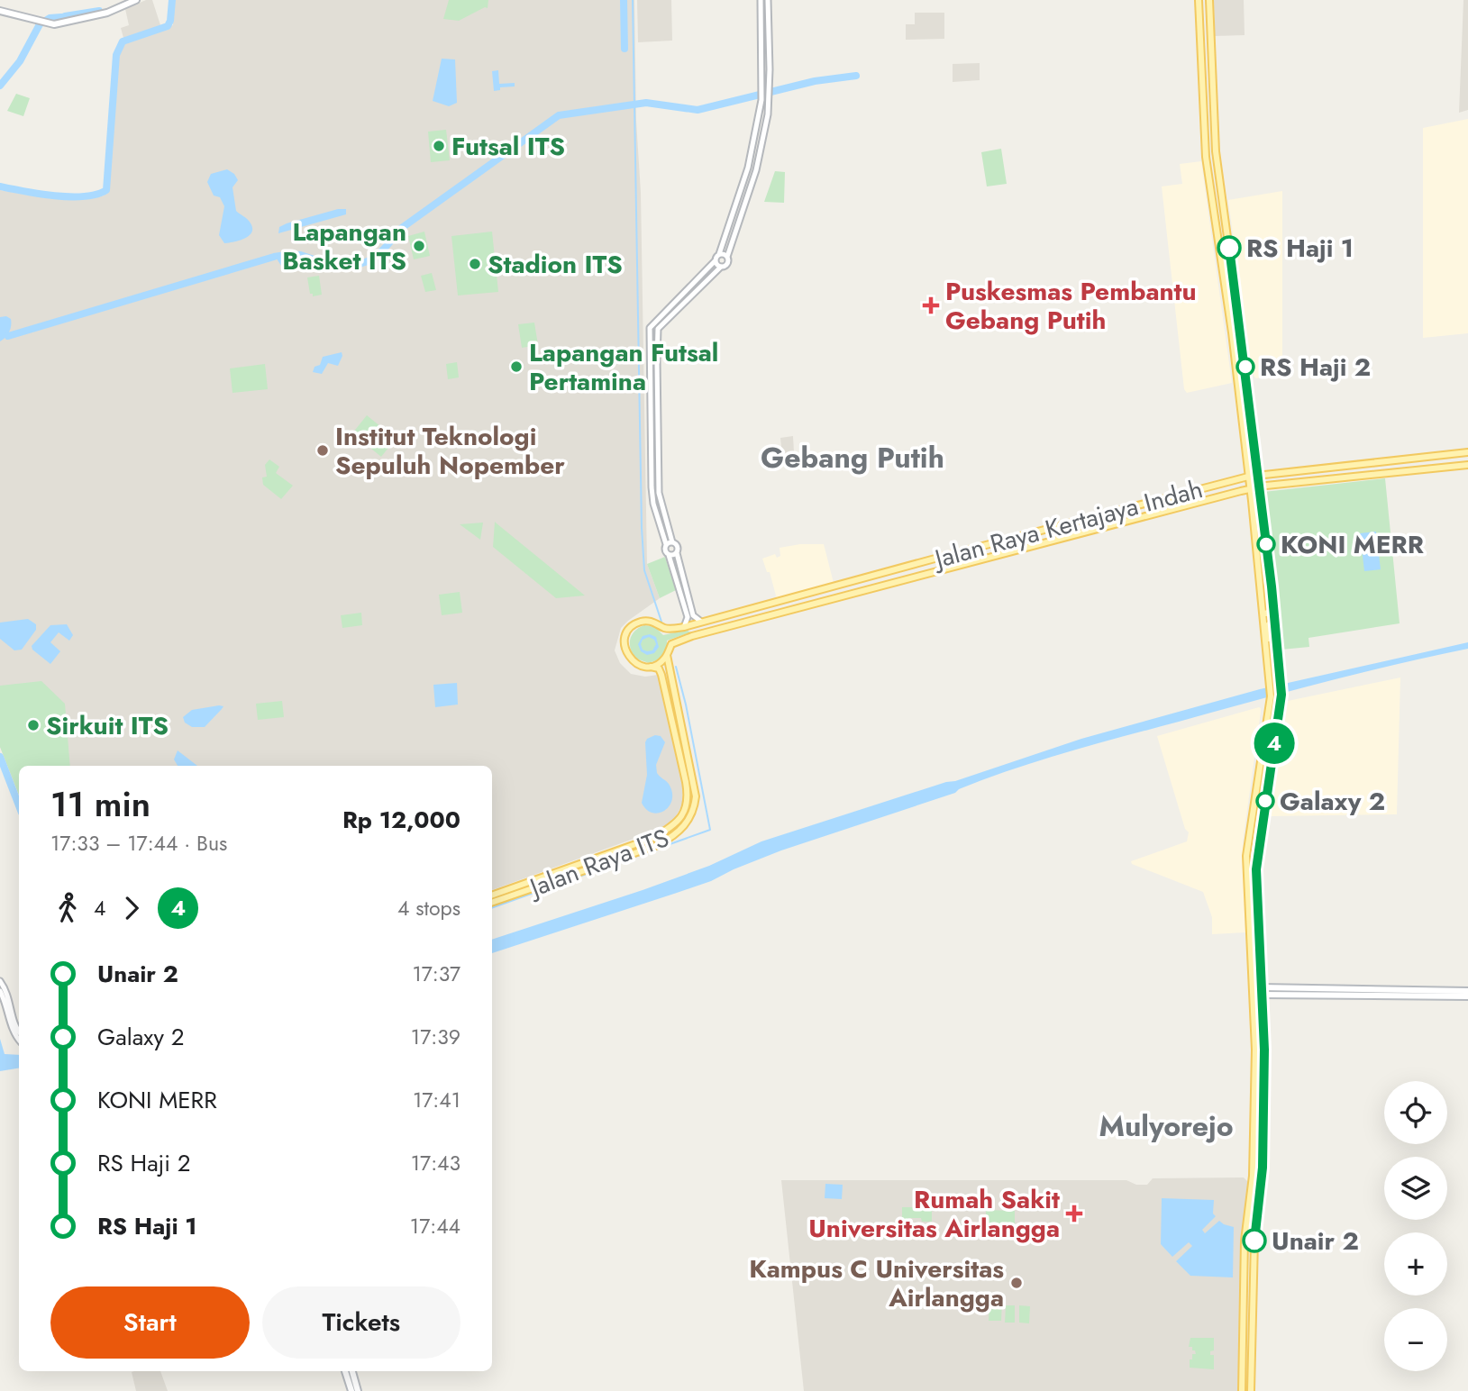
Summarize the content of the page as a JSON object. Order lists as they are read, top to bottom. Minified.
{"streets":{"main road":["Jalan Raya Kertajaya Indah","Jalan Raya ITS"]},"crossings":[["Jalan Raya Kertajaya Indah","Jalan Raya ITS"]],"districts":["Gebang Putih","Mulyorejo"],"places":{"other":["Futsal ITS","Lapangan Basket ITS","RS Haji 1","Stadion ITS","Lapangan Futsal Pertamina","RS Haji 2","Institut Teknologi Sepuluh Nopember","KONI MERR","Sirkuit ITS","Galaxy 2","Unair 2","Kampus C Universitas Airlangga"],"health":["Puskesmas Pembantu Gebang Putih","Rumah Sakit Universitas Airlangga"]},"lines":["bus line 4"],"page":{"on_map":"4","heading":["11 min","17:33 – 17:44 · Bus","Rp 12,000"],"legs":["4","4","4 stops"],"list":[{"name":"Unair 2","value":"17:37"},{"name":"Galaxy 2","value":"17:39"},{"name":"KONI MERR","value":"17:41"},{"name":"RS Haji 2","value":"17:43"},{"name":"RS Haji 1","value":"17:44"}],"map_buttons":["+","−"],"buttons":["Start","Tickets"]}}
